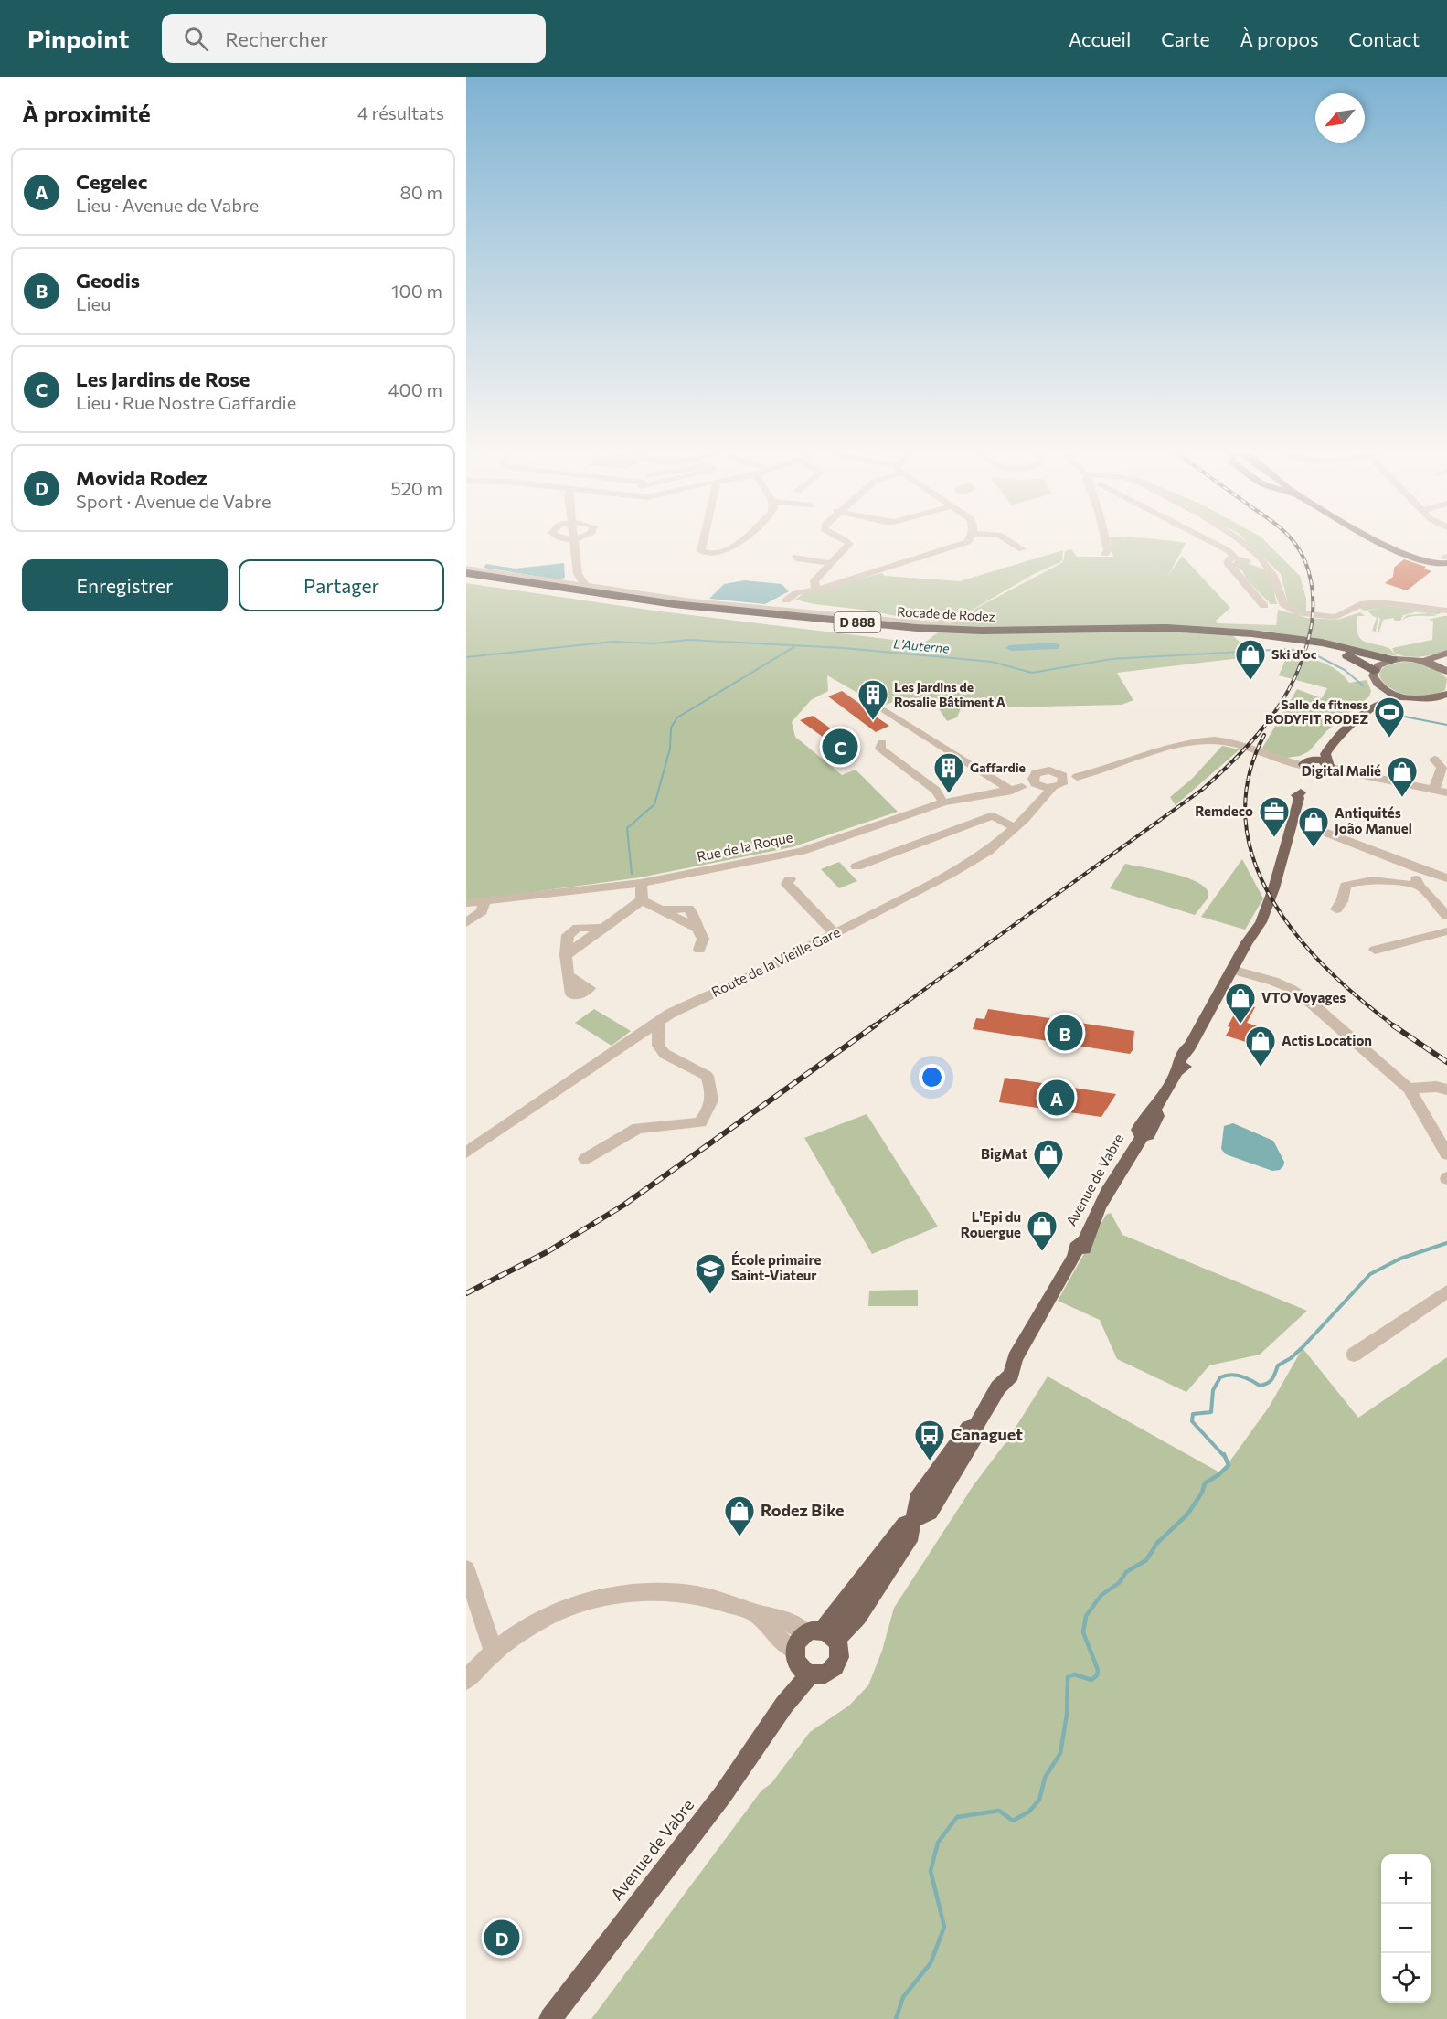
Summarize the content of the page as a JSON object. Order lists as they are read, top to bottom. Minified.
{"streets":{"highway":["Rocade de Rodez","D 888"],"main road":["Avenue de Vabre"],"street":["Rue de la Roque","Route de la Vieille Gare"]},"crossings":[["Rue de la Roque","Route de la Vieille Gare"]],"water":["L'Auterne"],"places":{"shop":["Ski d'oc","Digital Malié","Antiquités João Manuel","VTO Voyages","Actis Location","BigMat","L'Epi du Rouergue","Rodez Bike"],"building":["Les Jardins de Rosalie Bâtiment A","Gaffardie"],"sports":["Salle de fitness BODYFIT RODEZ"],"office":["Remdeco"],"school or university":["École primaire Saint-Viateur"],"bus stop":["Canaguet"]},"north":"bottom left","page":{"header":"Pinpoint","search":"Rechercher","nav":["Accueil","Carte","À propos","Contact"],"heading":["À proximité","4 résultats"],"list":[{"mark":"A","name":"Cegelec","note":"Lieu · Avenue de Vabre","value":"80 m"},{"mark":"B","name":"Geodis","note":"Lieu","value":"100 m"},{"mark":"C","name":"Les Jardins de Rose","note":"Lieu · Rue Nostre Gaffardie","value":"400 m"},{"mark":"D","name":"Movida Rodez","note":"Sport · Avenue de Vabre","value":"520 m"}],"buttons":["Enregistrer","Partager"],"pins":["C","B","A","D"],"map_buttons":["+","−"]}}
